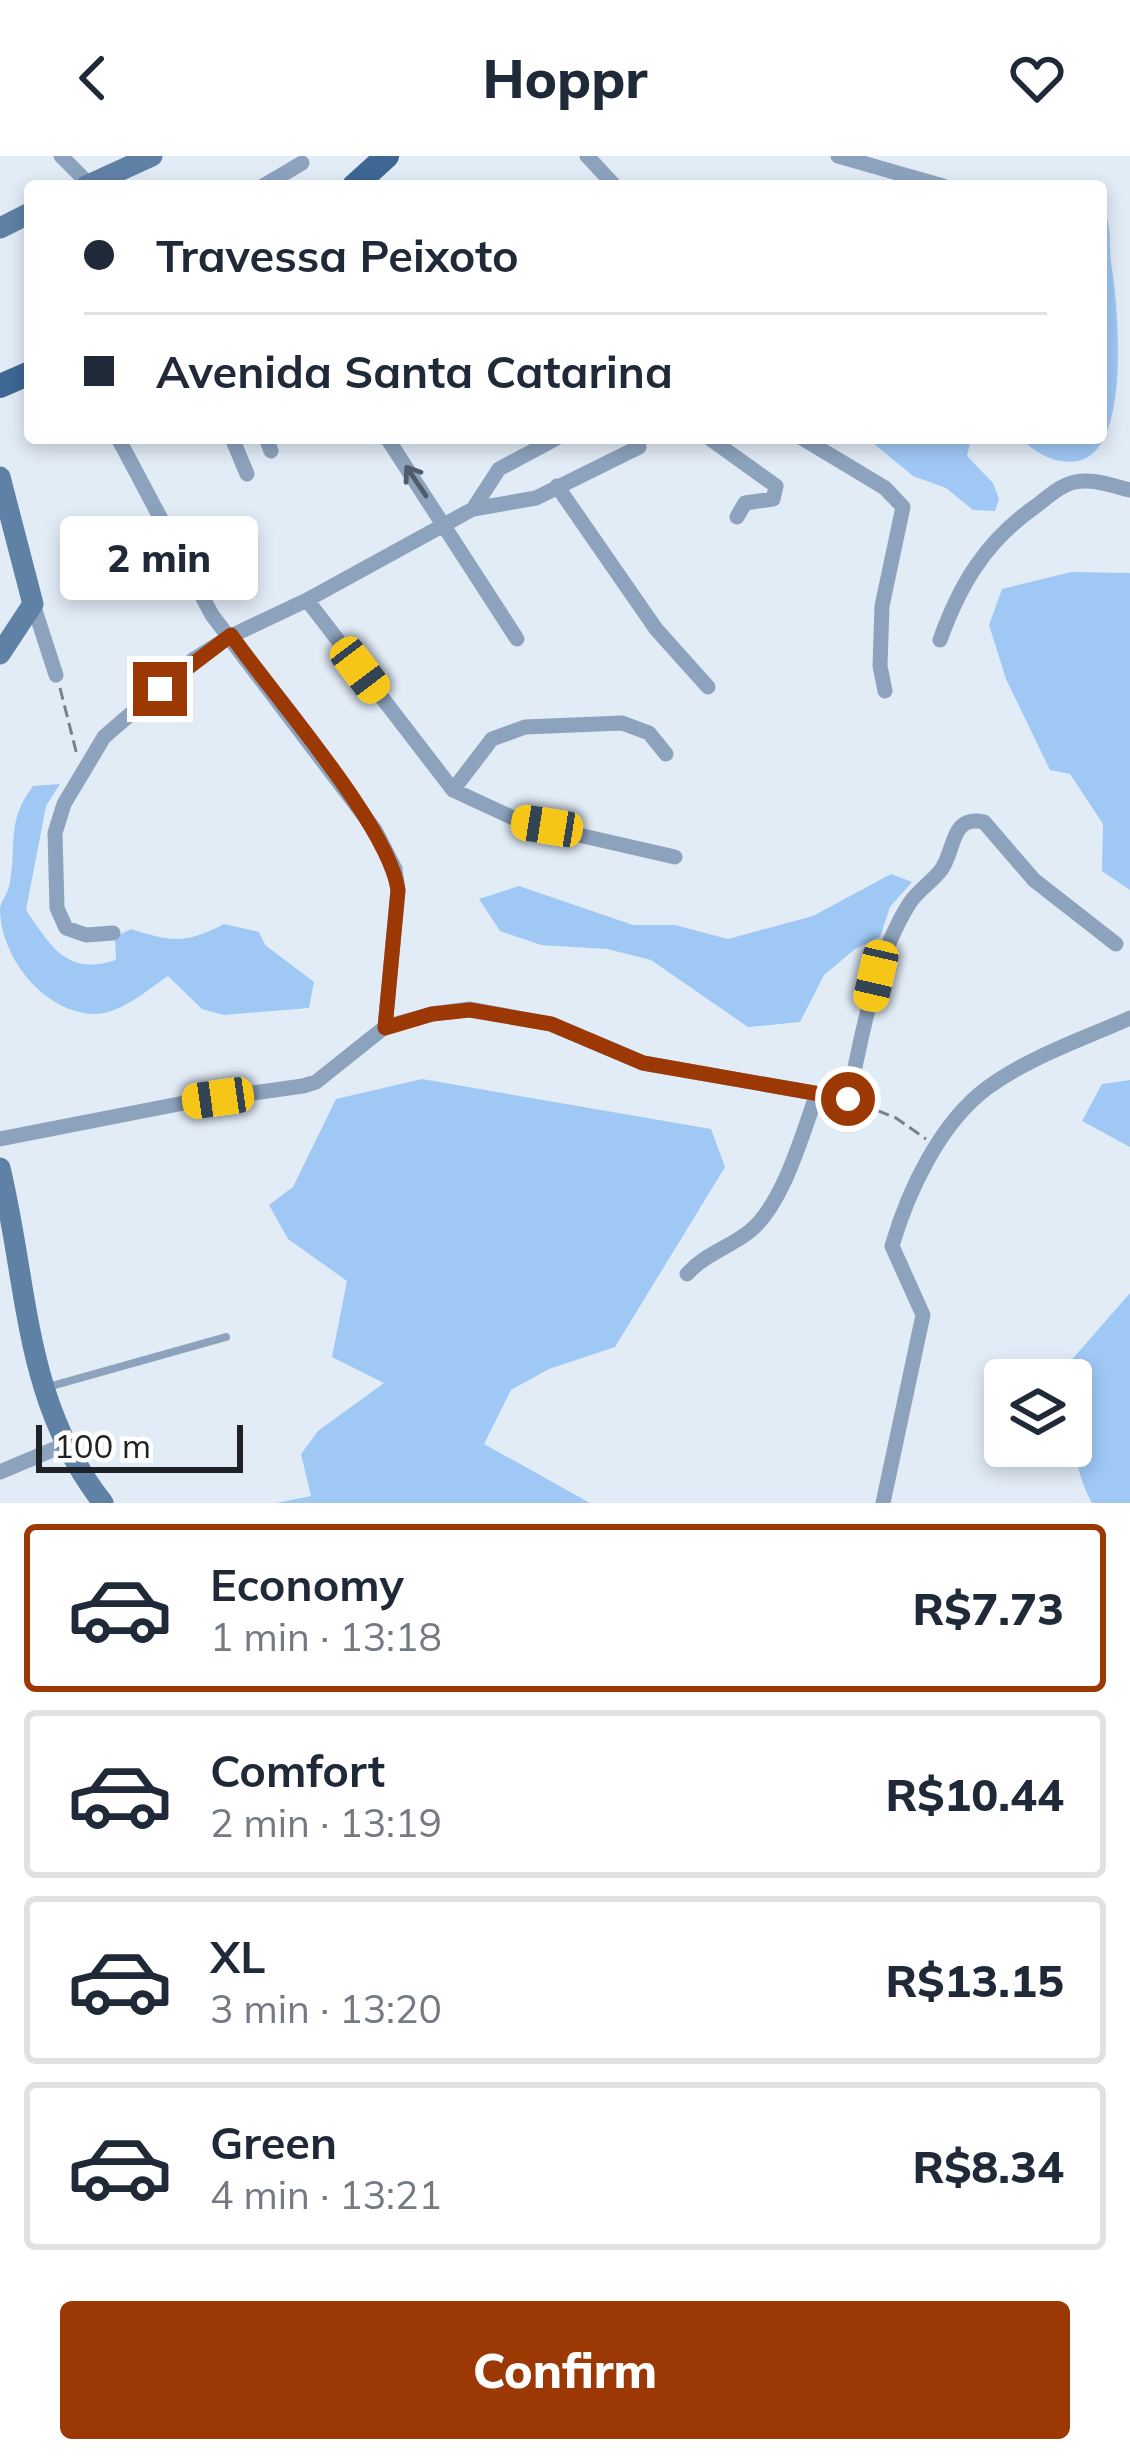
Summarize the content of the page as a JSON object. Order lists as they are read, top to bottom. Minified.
{"scale_bar":"100 m","page":{"header":"Hoppr","banner":["Travessa Peixoto","Avenida Santa Catarina"],"bubble":"2 min","scale":"100 m","list":[{"name":"Economy","note":"1 min · 13:18","value":"R$7.73"},{"name":"Comfort","note":"2 min · 13:19","value":"R$10.44"},{"name":"XL","note":"3 min · 13:20","value":"R$13.15"},{"name":"Green","note":"4 min · 13:21","value":"R$8.34"}],"buttons":"Confirm"}}
